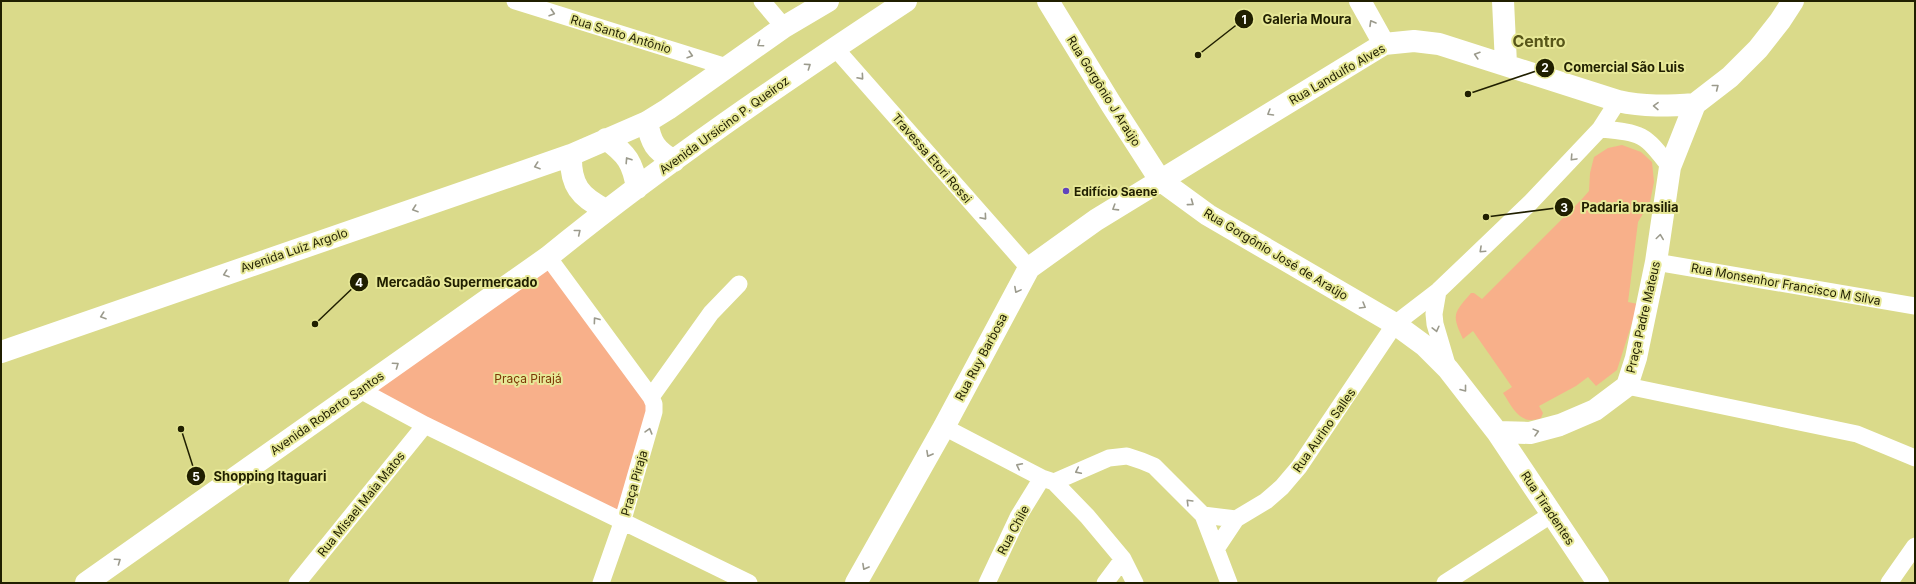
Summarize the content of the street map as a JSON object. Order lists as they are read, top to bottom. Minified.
{"streets":{"street":["Rua Santo Antônio","Rua Landulfo Alves","Rua Gorgônio J Araújo","Avenida Ursicino P. Queiroz","Travessa Etori Rossi","Avenida Luiz Argolo","Rua Gorgônio José de Araújo","Rua Monsenhor Francisco M Silva","Praça Padre Mateus","Rua Ruy Barbosa","Avenida Roberto Santos","Rua Aurino Salles","Praça Piraja","Rua Misael Maia Matos","Rua Tiradentes","Rua Chile"]},"crossings":[["Rua Landulfo Alves","Rua Gorgônio J Araújo"],["Rua Landulfo Alves","Rua Gorgônio José de Araújo"],["Rua Landulfo Alves","Praça Padre Mateus"],["Rua Landulfo Alves","Rua Ruy Barbosa"],["Rua Gorgônio J Araújo","Rua Gorgônio José de Araújo"],["Rua Gorgônio J Araújo","Rua Ruy Barbosa"],["Avenida Ursicino P. Queiroz","Travessa Etori Rossi"],["Avenida Ursicino P. Queiroz","Avenida Luiz Argolo"],["Avenida Ursicino P. Queiroz","Avenida Roberto Santos"],["Travessa Etori Rossi","Rua Ruy Barbosa"],["Rua Gorgônio José de Araújo","Rua Ruy Barbosa"],["Rua Gorgônio José de Araújo","Rua Aurino Salles"],["Rua Monsenhor Francisco M Silva","Praça Padre Mateus"],["Praça Padre Mateus","Rua Tiradentes"],["Avenida Roberto Santos","Praça Piraja"],["Praça Piraja","Rua Misael Maia Matos"]],"one_way":["Rua Santo Antônio","Rua Landulfo Alves","Travessa Etori Rossi","Avenida Luiz Argolo","Rua Gorgônio José de Araújo","Rua Ruy Barbosa","Avenida Roberto Santos"],"districts":["Centro"],"parks":["Praça Pirajá"],"places":["Galeria Moura","Comercial São Luis","Edifício Saene","Padaria brasilia","Mercadão Supermercado","Shopping Itaguari"]}
